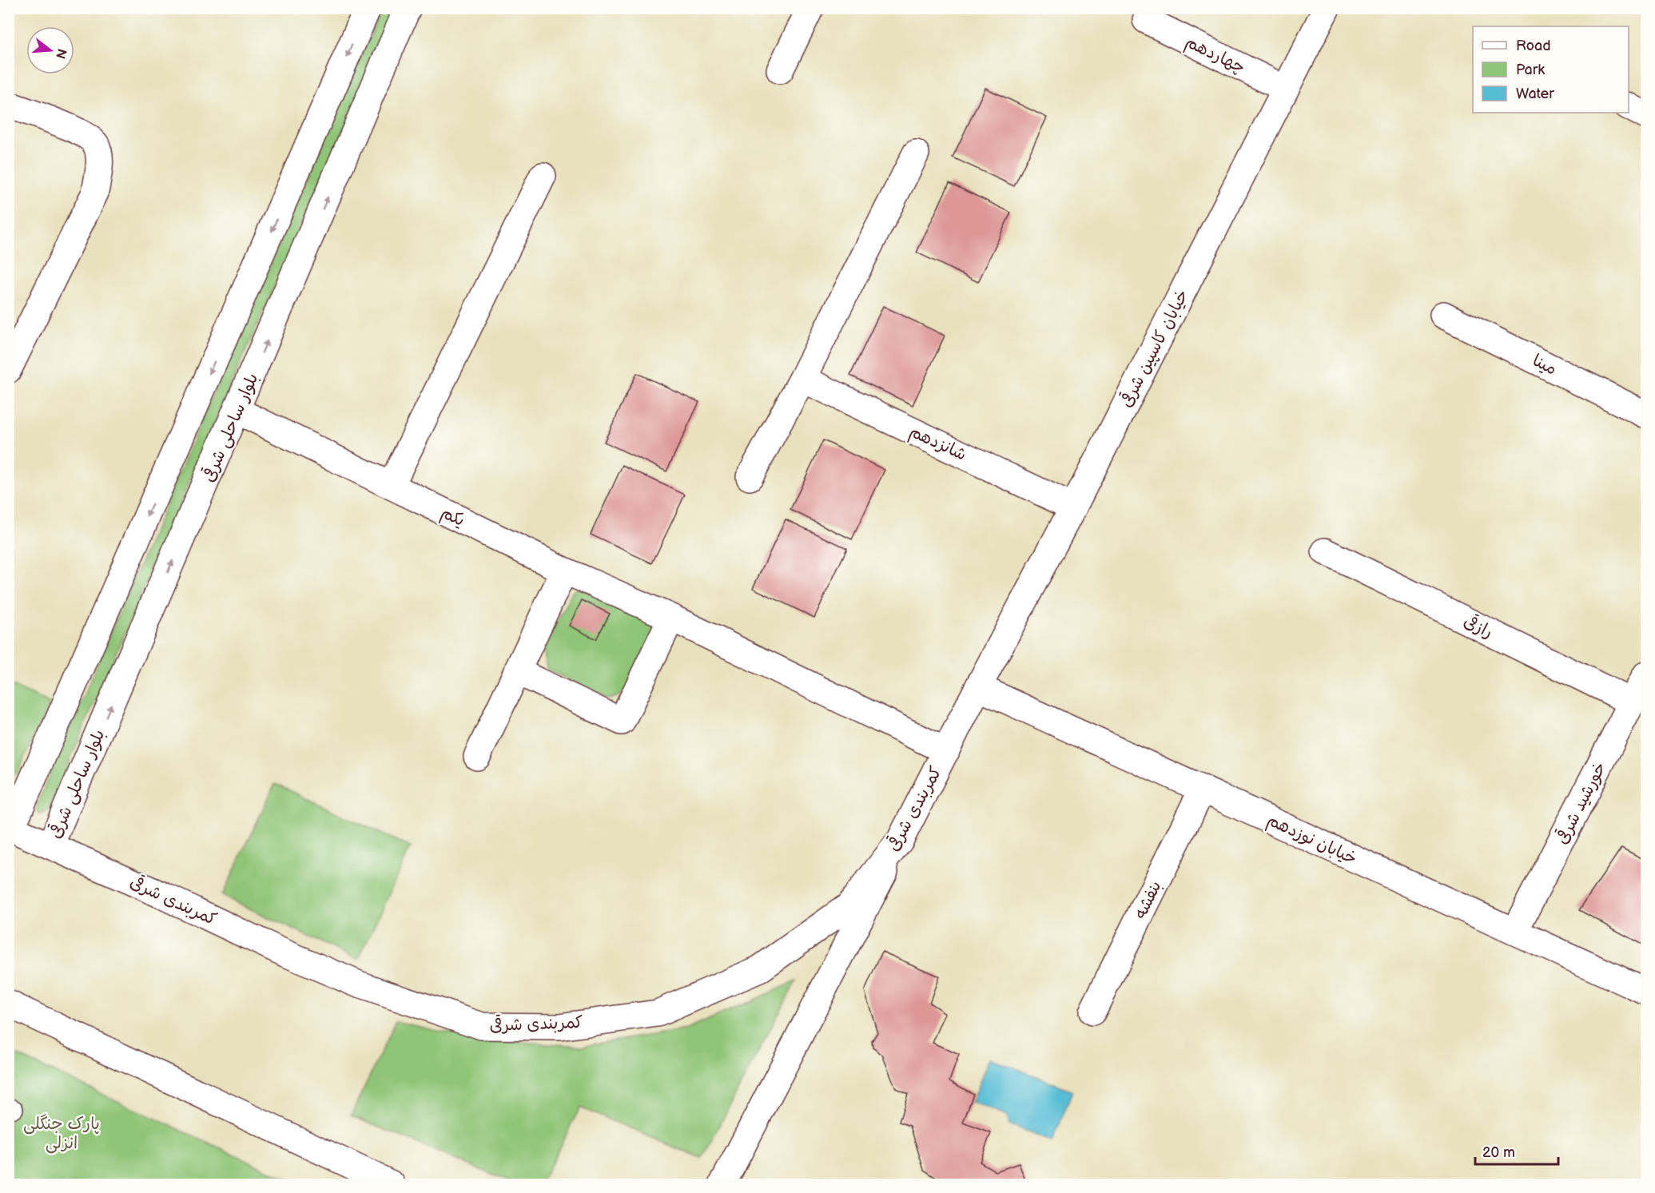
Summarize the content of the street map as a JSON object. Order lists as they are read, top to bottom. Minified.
{"streets":{"street":["چهاردهم","خیابان کاسپین شرقی","مینا","بلوار ساحلی شرقی","شانزدهم","یکم","رازقی","خورشید شرقی","کمربندی شرقی","خیابان نوزدهم","بنفشه"]},"crossings":[["چهاردهم","خیابان کاسپین شرقی"],["خیابان کاسپین شرقی","شانزدهم"],["خیابان کاسپین شرقی","کمربندی شرقی"],["خیابان کاسپین شرقی","خیابان نوزدهم"],["بلوار ساحلی شرقی","یکم"],["بلوار ساحلی شرقی","کمربندی شرقی"],["یکم","کمربندی شرقی"],["رازقی","خورشید شرقی"],["خورشید شرقی","خیابان نوزدهم"],["کمربندی شرقی","خیابان نوزدهم"],["خیابان نوزدهم","بنفشه"]],"parks":["پارک جنگلی انزلی"],"legend":["Road","Park","Water"],"scale_bar":"20 m","north":"right"}
